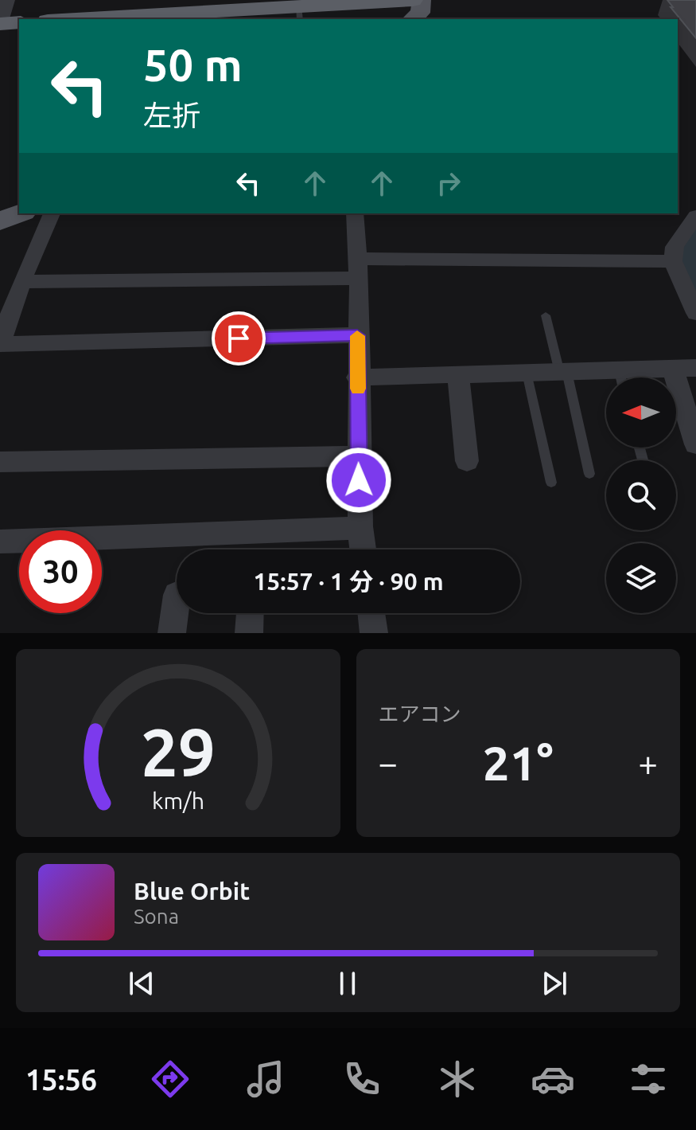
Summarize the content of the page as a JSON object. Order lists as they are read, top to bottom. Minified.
{"north":"left","page":{"turn":["50 m","左折"],"limit":"30","trip":"15:57 · 1 分 · 90 m","tile":"エアコン","heat":["−","21°","+"],"song":["Blue Orbit","Sona"],"tabs":"15:56","gauge":["29","km/h"]}}
